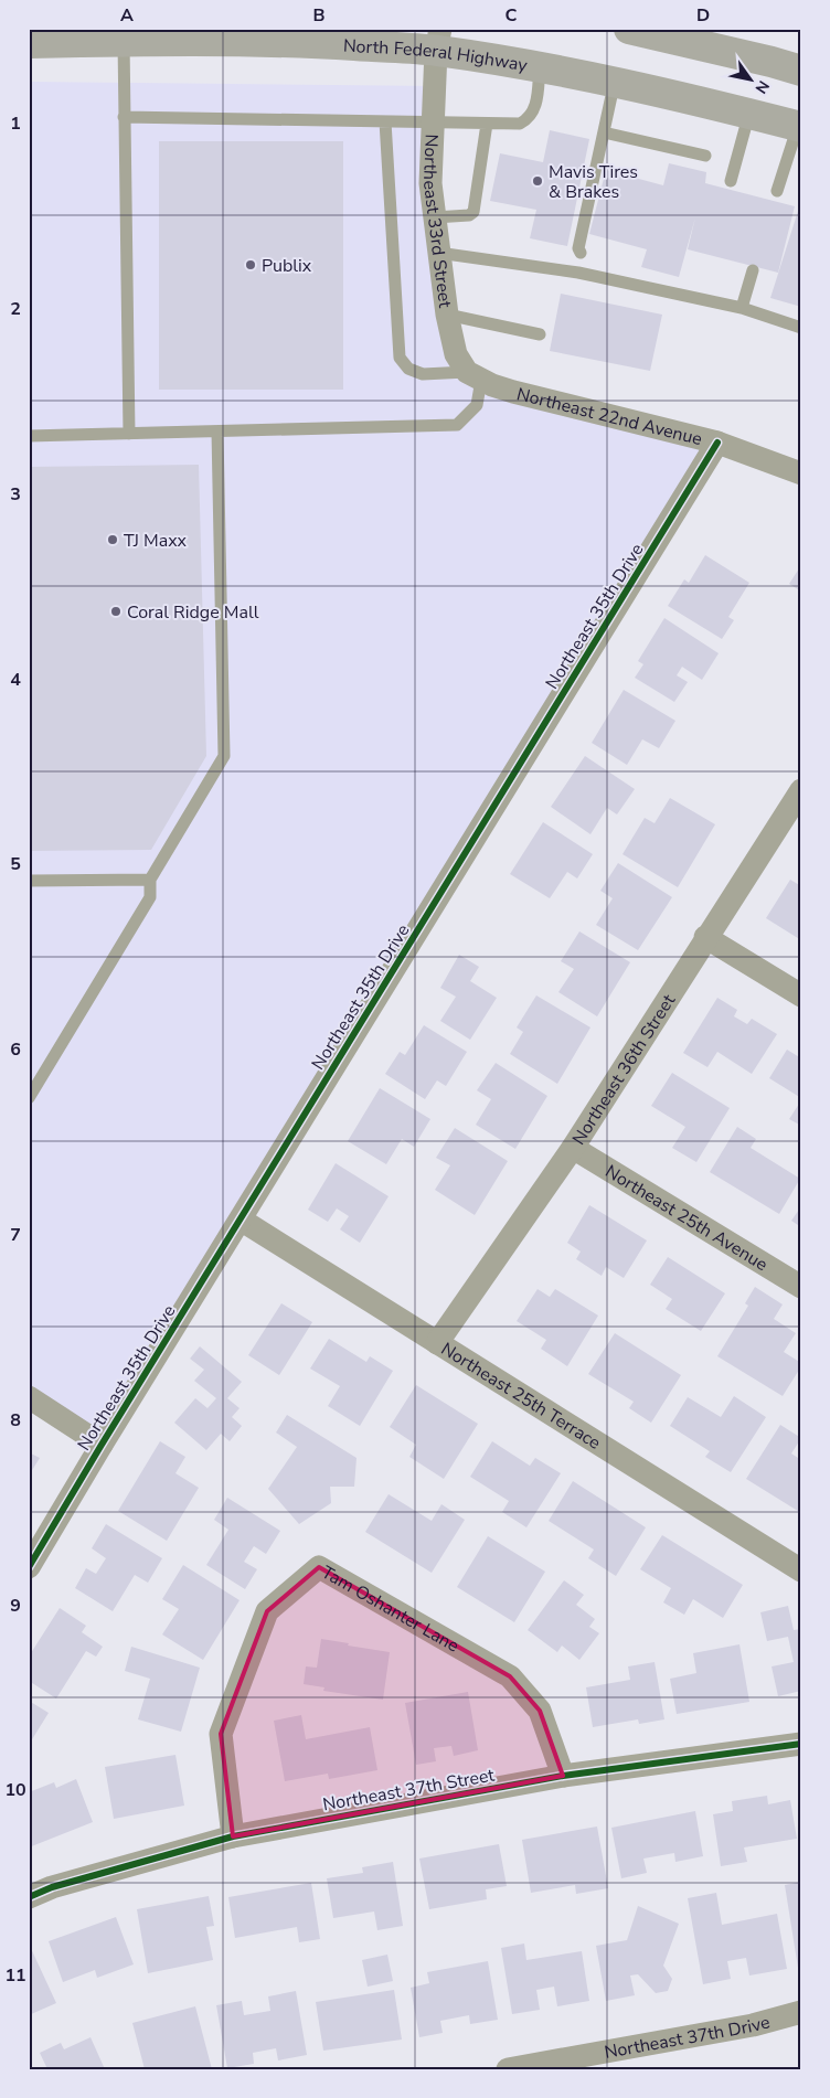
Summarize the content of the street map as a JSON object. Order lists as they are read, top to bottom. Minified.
{"streets":{"main road":["North Federal Highway"],"street":["Northeast 33rd Street","Northeast 22nd Avenue","Northeast 35th Drive","Northeast 36th Street","Northeast 25th Avenue","Northeast 25th Terrace","Tam Oshanter Lane","Northeast 37th Street","Northeast 37th Drive"]},"crossings":[["North Federal Highway","Northeast 33rd Street"],["Northeast 33rd Street","Northeast 22nd Avenue"],["Northeast 22nd Avenue","Northeast 35th Drive"],["Northeast 35th Drive","Northeast 25th Terrace"],["Northeast 36th Street","Northeast 25th Avenue"],["Northeast 36th Street","Northeast 25th Terrace"],["Tam Oshanter Lane","Northeast 37th Street"]],"places":["Mavis Tires & Brakes","Publix","TJ Maxx","Coral Ridge Mall"],"north":"bottom right","grid":{"columns":["A","B","C","D"],"rows":["1","2","3","4","5","6","7","8","9","10","11"]}}
